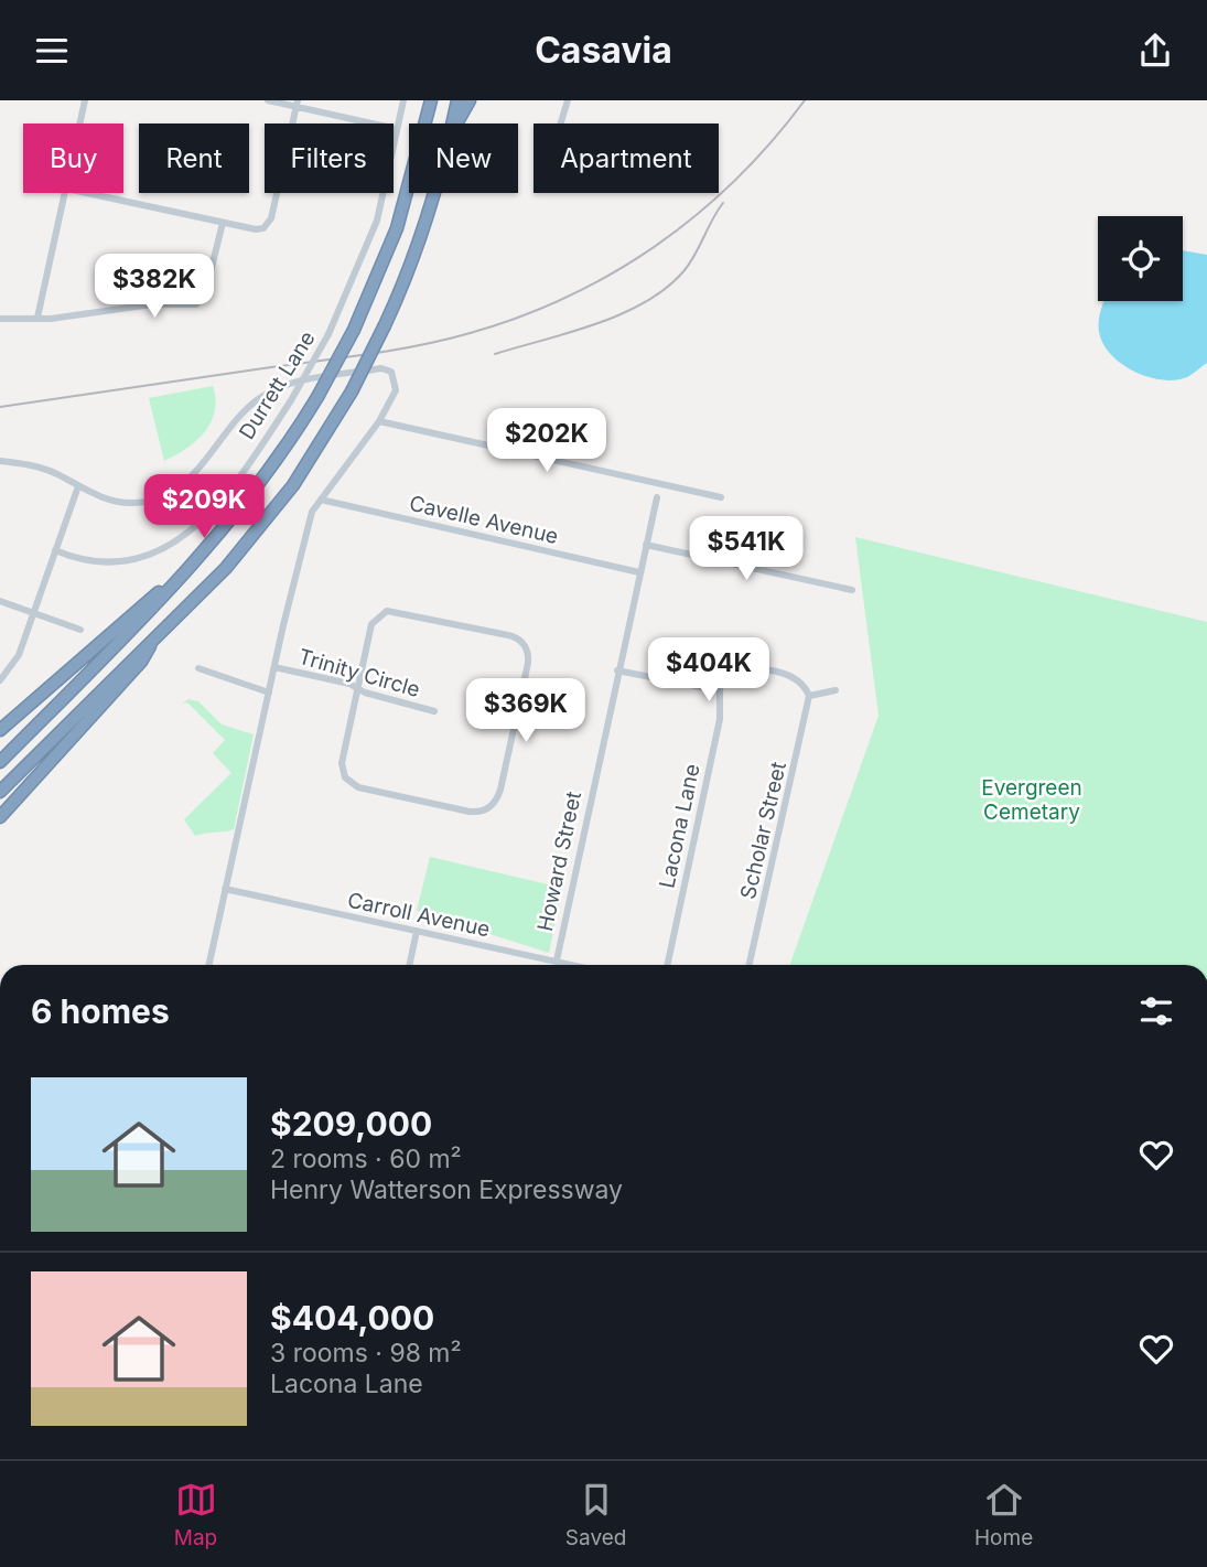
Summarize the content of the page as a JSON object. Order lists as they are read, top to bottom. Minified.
{"streets":{"street":["Durrett Lane","Cavelle Avenue","Trinity Circle","Lacona Lane","Scholar Street","Howard Street","Carroll Avenue"]},"crossings":[["Cavelle Avenue","Howard Street"],["Howard Street","Carroll Avenue"]],"parks":["Evergreen Cemetary"],"page":{"header":"Casavia","chip":["Buy","Rent","Filters","New","Apartment"],"price":["$382K","$202K","$209K","$541K","$404K","$369K"],"heading":"6 homes","list":[{"name":"$209,000","note":"2 rooms · 60 m² · Henry Watterson Expressway"},{"name":"$404,000","note":"3 rooms · 98 m² · Lacona Lane"}],"tabs":["Map","Saved","Home"]}}
